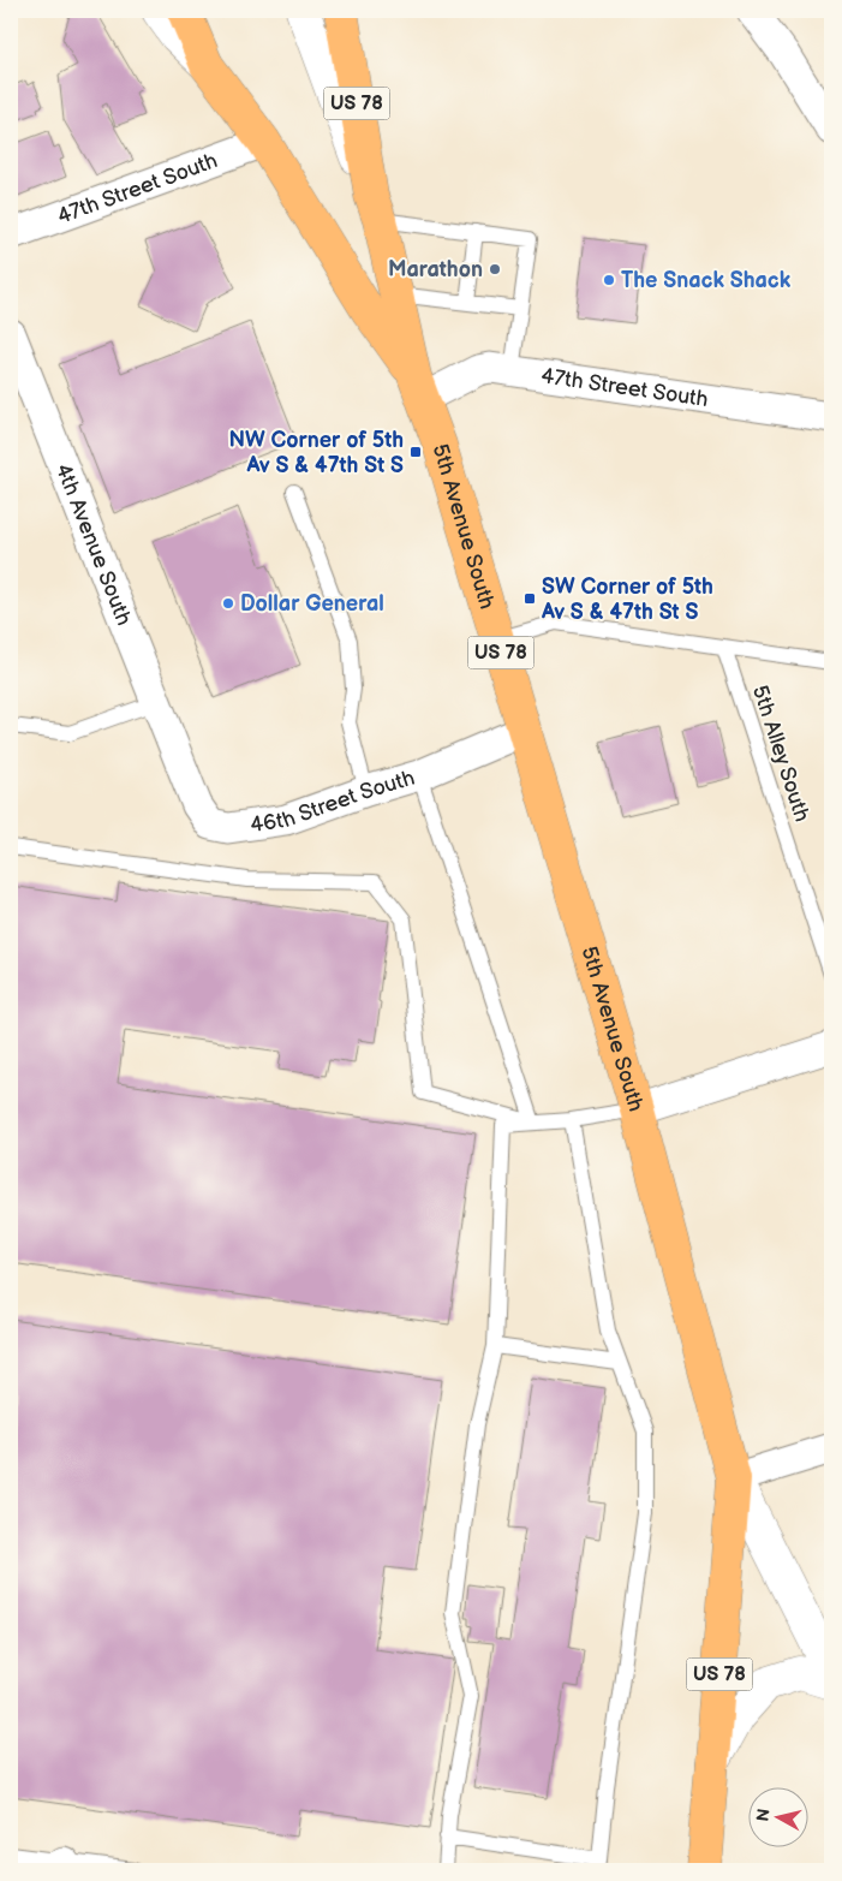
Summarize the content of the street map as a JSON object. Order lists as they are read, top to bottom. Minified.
{"streets":{"main road":["US 78","5th Avenue South"],"street":["47th Street South","4th Avenue South","46th Street South"],"lane":["5th Alley South"]},"crossings":[["US 78","5th Avenue South"],["47th Street South","5th Avenue South"],["5th Avenue South","46th Street South"],["4th Avenue South","46th Street South"]],"places":{"other":["Marathon","The Snack Shack","Dollar General"],"transit":["NW Corner of 5th Av S & 47th St S","SW Corner of 5th Av S & 47th St S"]},"north":"left"}
